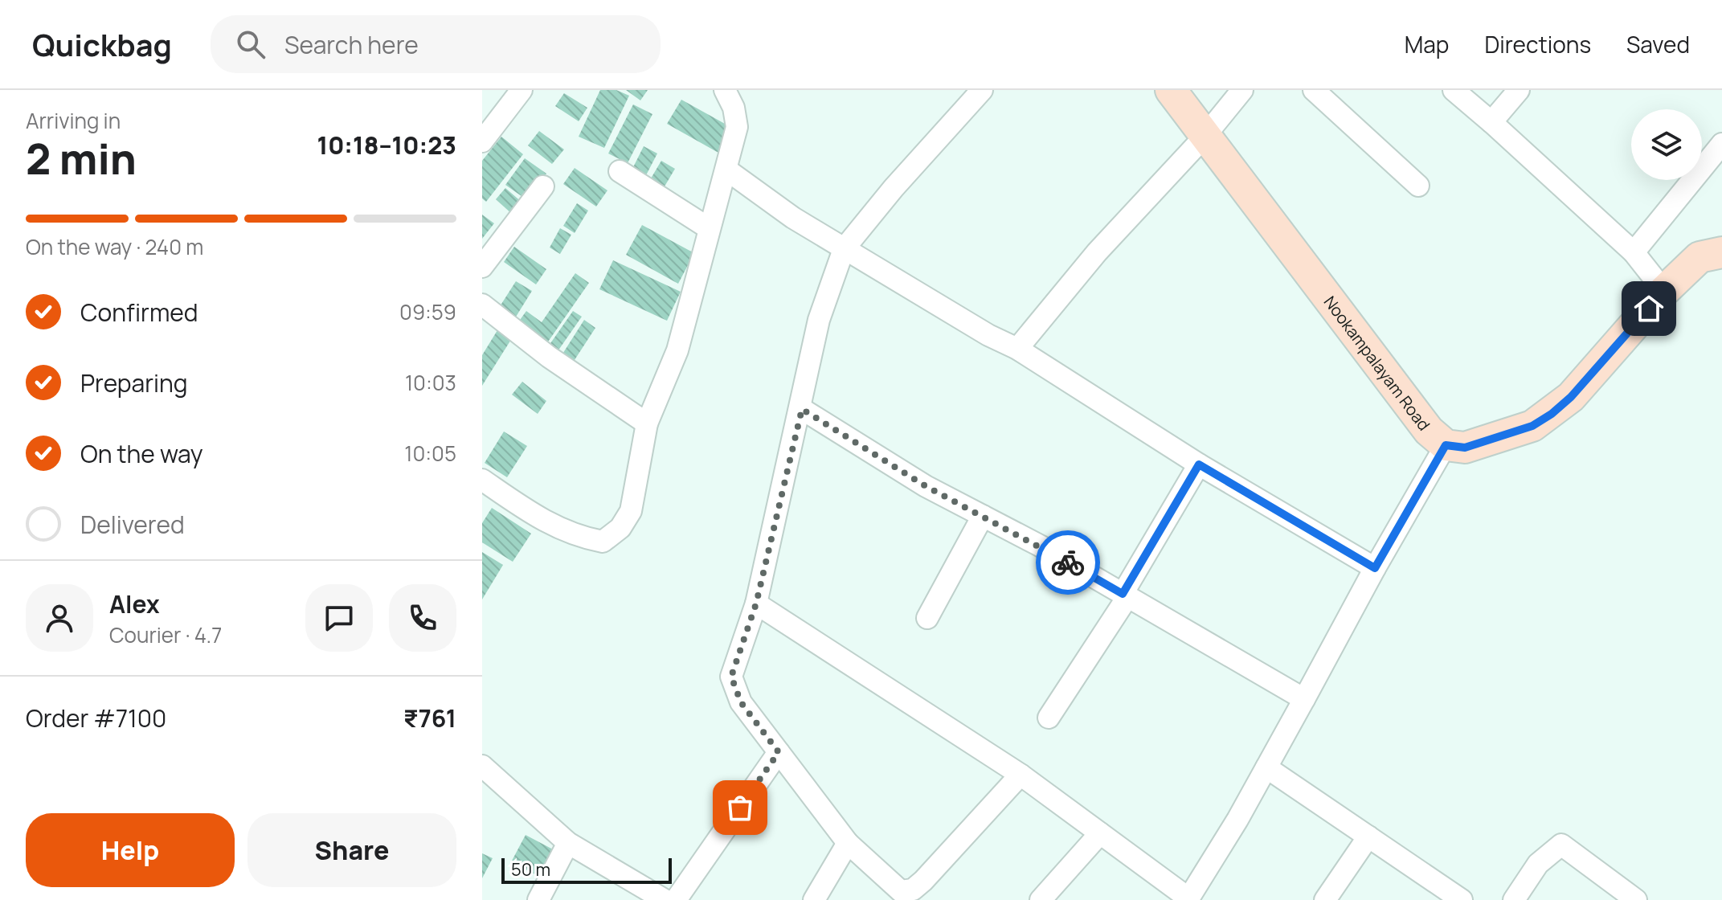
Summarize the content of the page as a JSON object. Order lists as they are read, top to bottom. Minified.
{"streets":{"street":["Nookampalayam Road"]},"scale_bar":"50 m","page":{"header":"Quickbag","search":"Search here","nav":["Map","Directions","Saved"],"heading":["2 min","Arriving in","10:18–10:23"],"panel":["Alex","Courier · 4.7","Order #7100","₹761"],"bar":"On the way · 240 m","list":[["Confirmed","09:59"],["Preparing","10:03"],["On the way","10:05"],"Delivered"],"buttons":["Help","Share"],"scale":"50 m"}}
